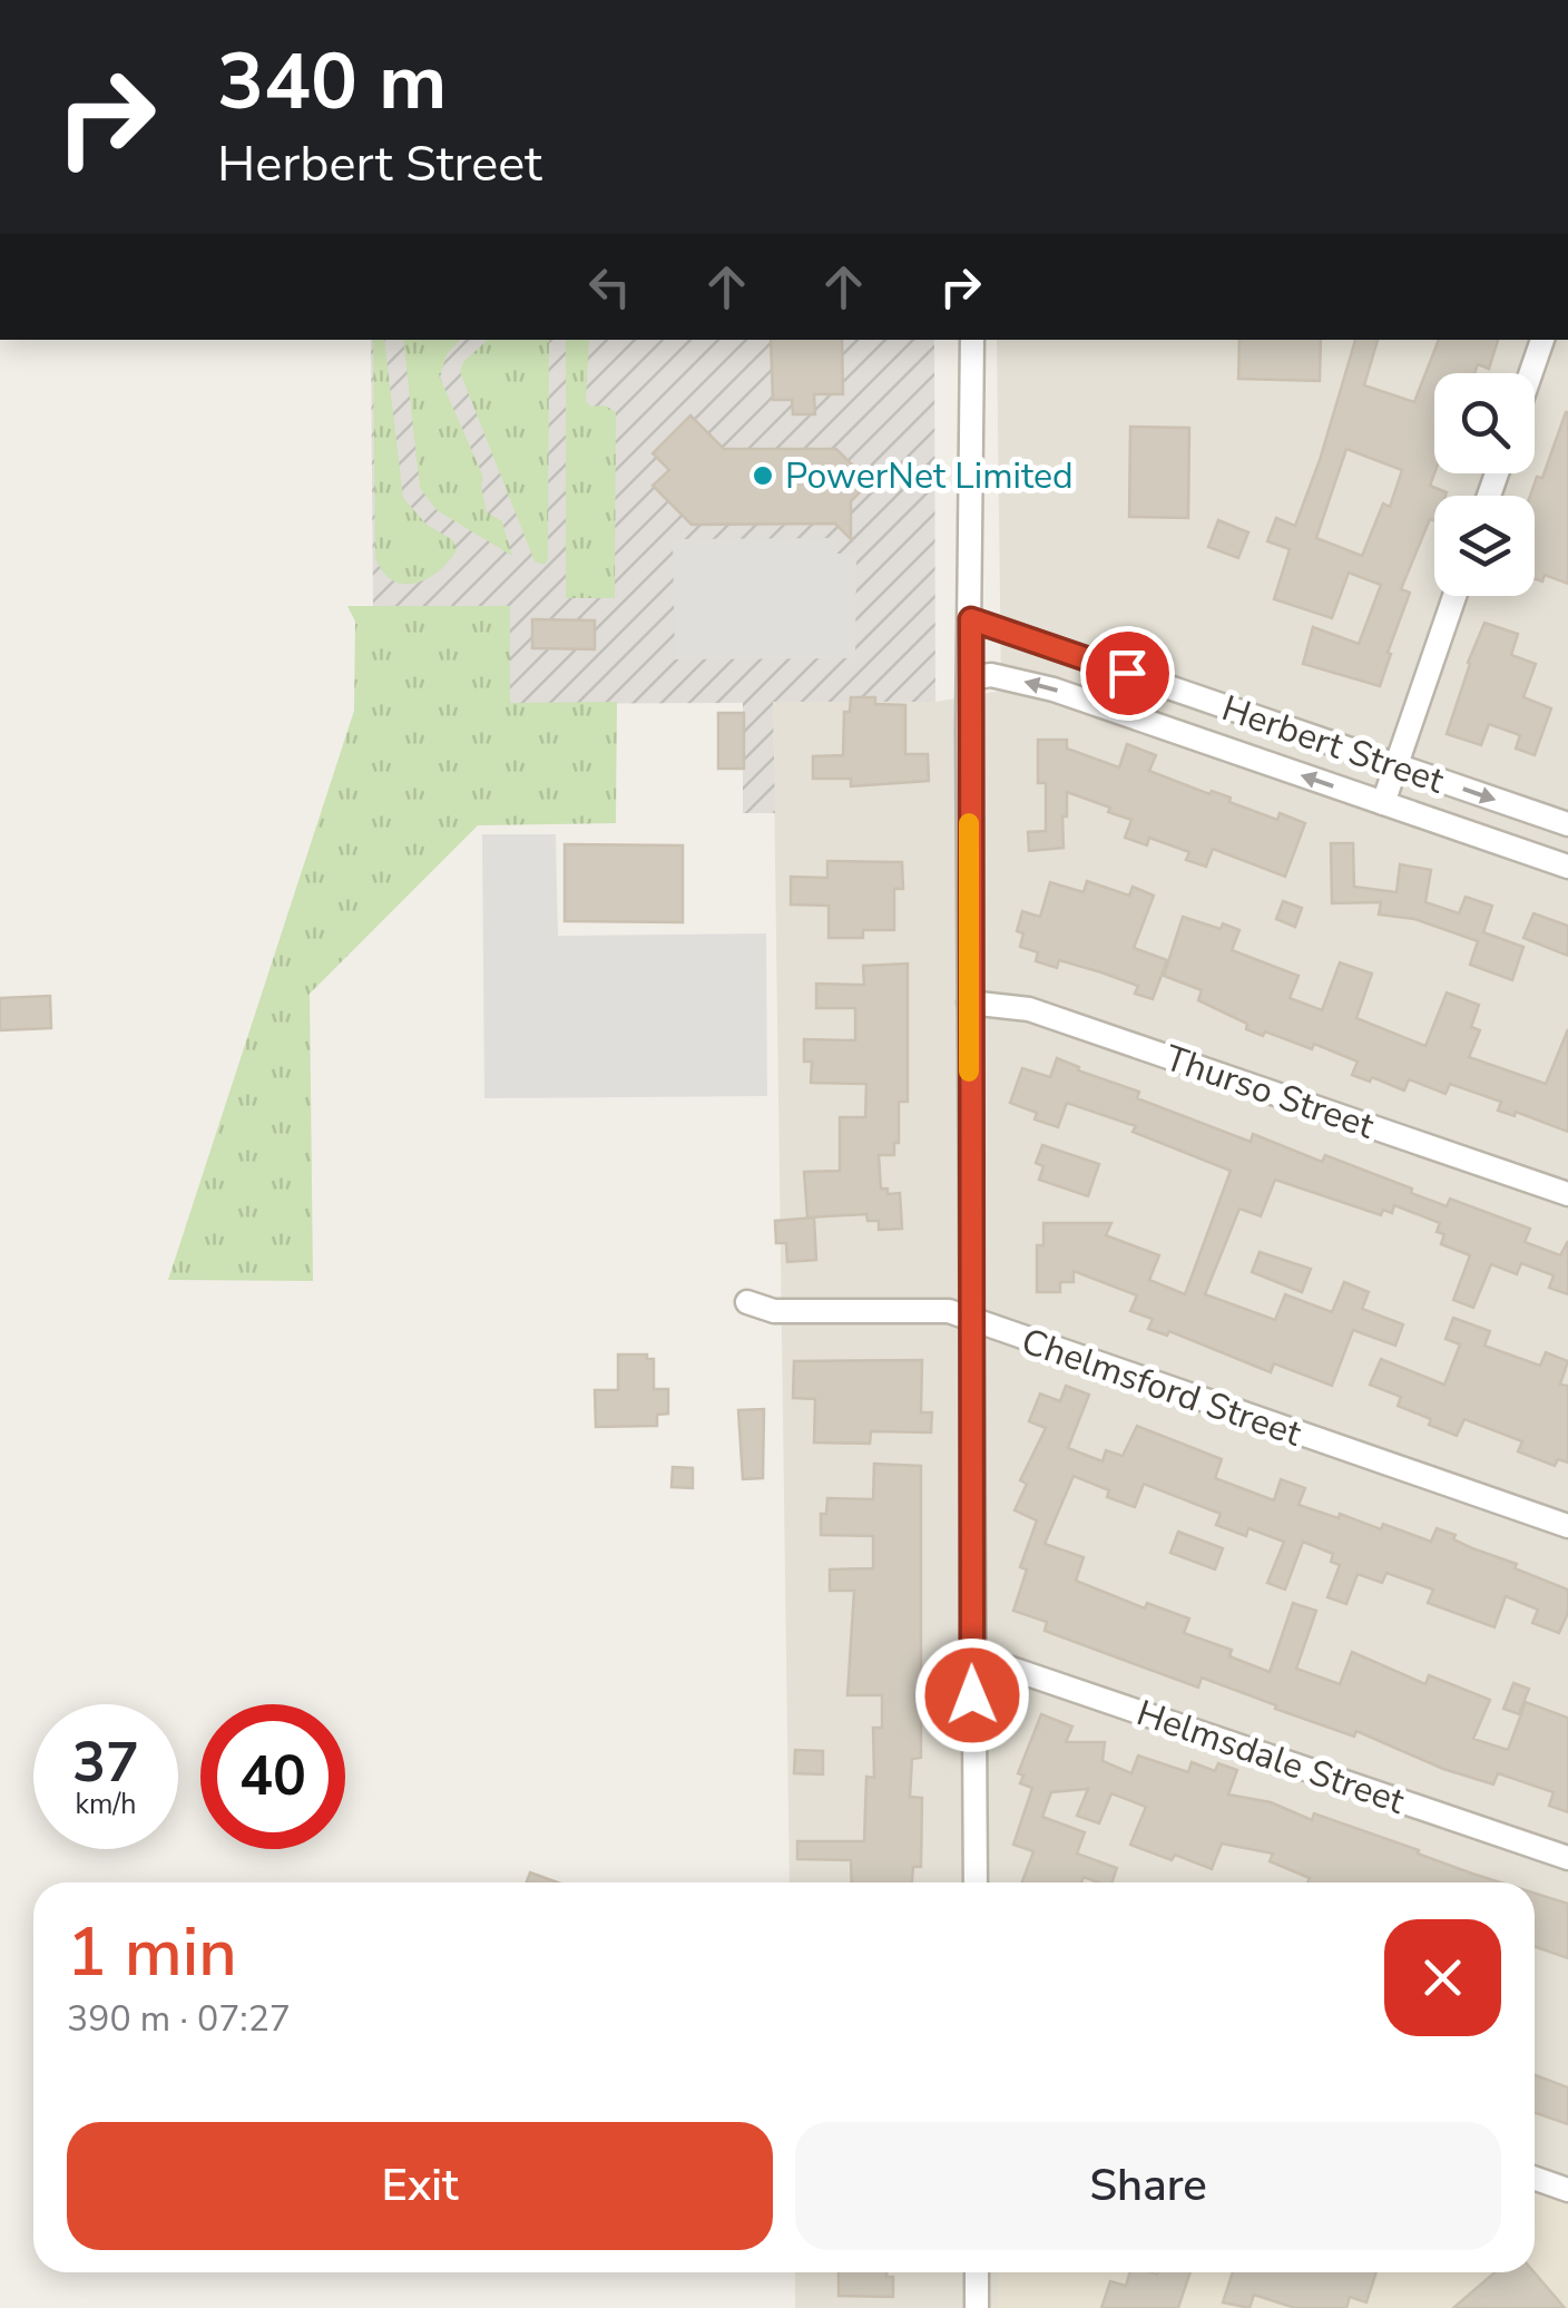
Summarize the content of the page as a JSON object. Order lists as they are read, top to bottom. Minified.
{"streets":{"street":["Herbert Street","Thurso Street","Chelmsford Street","Helmsdale Street"]},"places":["PowerNet Limited"],"page":{"turn":["340 m","Herbert Street"],"speed":"37 km/h","limit":"40","heading":["1 min","390 m · 07:27"],"buttons":["Exit","Share"]}}
